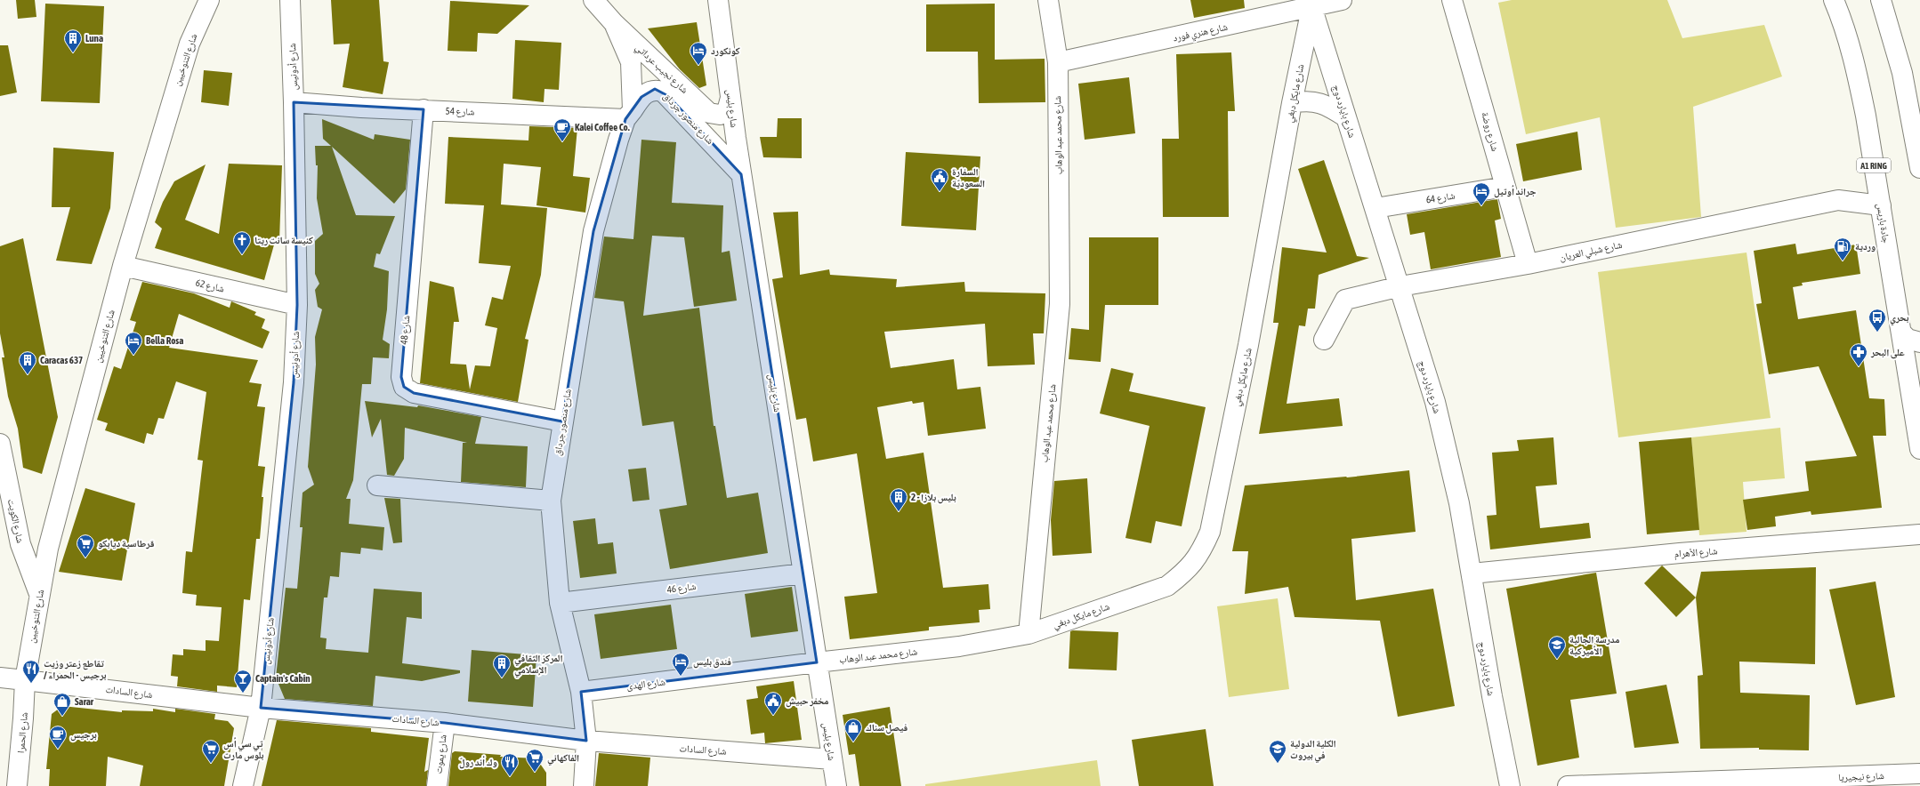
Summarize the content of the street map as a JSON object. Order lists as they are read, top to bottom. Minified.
{"streets":{"main road":["شارع هنري فورد","شارع التنوخيين","شارع أدونيس","شارع نجيب عرداتي","شارع مايكل دبغي","شارع بليس","شارع 54","شارع بايارد دوج","شارع منصور جرداق","شارع روضة","شارع محمد عبد الوهاب","A1 RING","شارع 64","جادة باريس","شارع شبلي العريان","شارع 62","شارع 48","شارع الكويت","شارع الأهرام","شارع 46","شارع الهدى","شارع السادات","شارع الحمرا","شارع يموت","شارع نيجيريا"]},"crossings":[["شارع هنري فورد","شارع مايكل دبغي"],["شارع هنري فورد","شارع بايارد دوج"],["شارع هنري فورد","شارع محمد عبد الوهاب"],["شارع التنوخيين","شارع 62"],["شارع التنوخيين","شارع الكويت"],["شارع التنوخيين","شارع السادات"],["شارع التنوخيين","شارع الحمرا"],["شارع أدونيس","شارع 54"],["شارع أدونيس","شارع 62"],["شارع أدونيس","شارع السادات"],["شارع نجيب عرداتي","شارع بليس"],["شارع نجيب عرداتي","شارع منصور جرداق"],["شارع مايكل دبغي","شارع بايارد دوج"],["شارع مايكل دبغي","شارع محمد عبد الوهاب"],["شارع بليس","شارع منصور جرداق"],["شارع بليس","شارع محمد عبد الوهاب"],["شارع بليس","شارع 46"],["شارع بليس","شارع الهدى"],["شارع بليس","شارع السادات"],["شارع 54","شارع منصور جرداق"],["شارع 54","شارع 48"],["شارع بايارد دوج","شارع 64"],["شارع بايارد دوج","شارع شبلي العريان"],["شارع بايارد دوج","شارع الأهرام"],["شارع منصور جرداق","شارع 48"],["شارع منصور جرداق","شارع 46"],["شارع منصور جرداق","شارع الهدى"],["شارع منصور جرداق","شارع السادات"],["شارع روضة","شارع 64"],["شارع روضة","شارع شبلي العريان"],["شارع محمد عبد الوهاب","شارع الهدى"],["جادة باريس","شارع شبلي العريان"],["شارع السادات","شارع الحمرا"],["شارع السادات","شارع يموت"]],"places":{"building":["Luna","Caracas 637","2 - بليس بلازا","المركز الثقافي الإسلامي"],"hotel":["كونكورد","جراند أوتيل","Bella Rosa","فندق بليس"],"cafe":["Kalei Coffee Co.","برجيس"],"public building":["السفارة السعوديّة","مخفر حبيش"],"church":["كنيسة سانت ريتا"],"fuel station":["وردية"],"bus stop":["بحري"],"pharmacy":["على البحر"],"supermarket":["قرطاسية ديابكو","تي سي أس بلوس مارت","الفاكهاني"],"school or university":["مدرسة الجالية الأميركية","الكلية الدولية في بيروت"],"restaurant":["تقاطع زعتر وزيت / برجيس - الحمراء","وك أند رولّ"],"bar":["Captain's Cabin"],"shop":["Sarar","فيصل سناك"]}}
